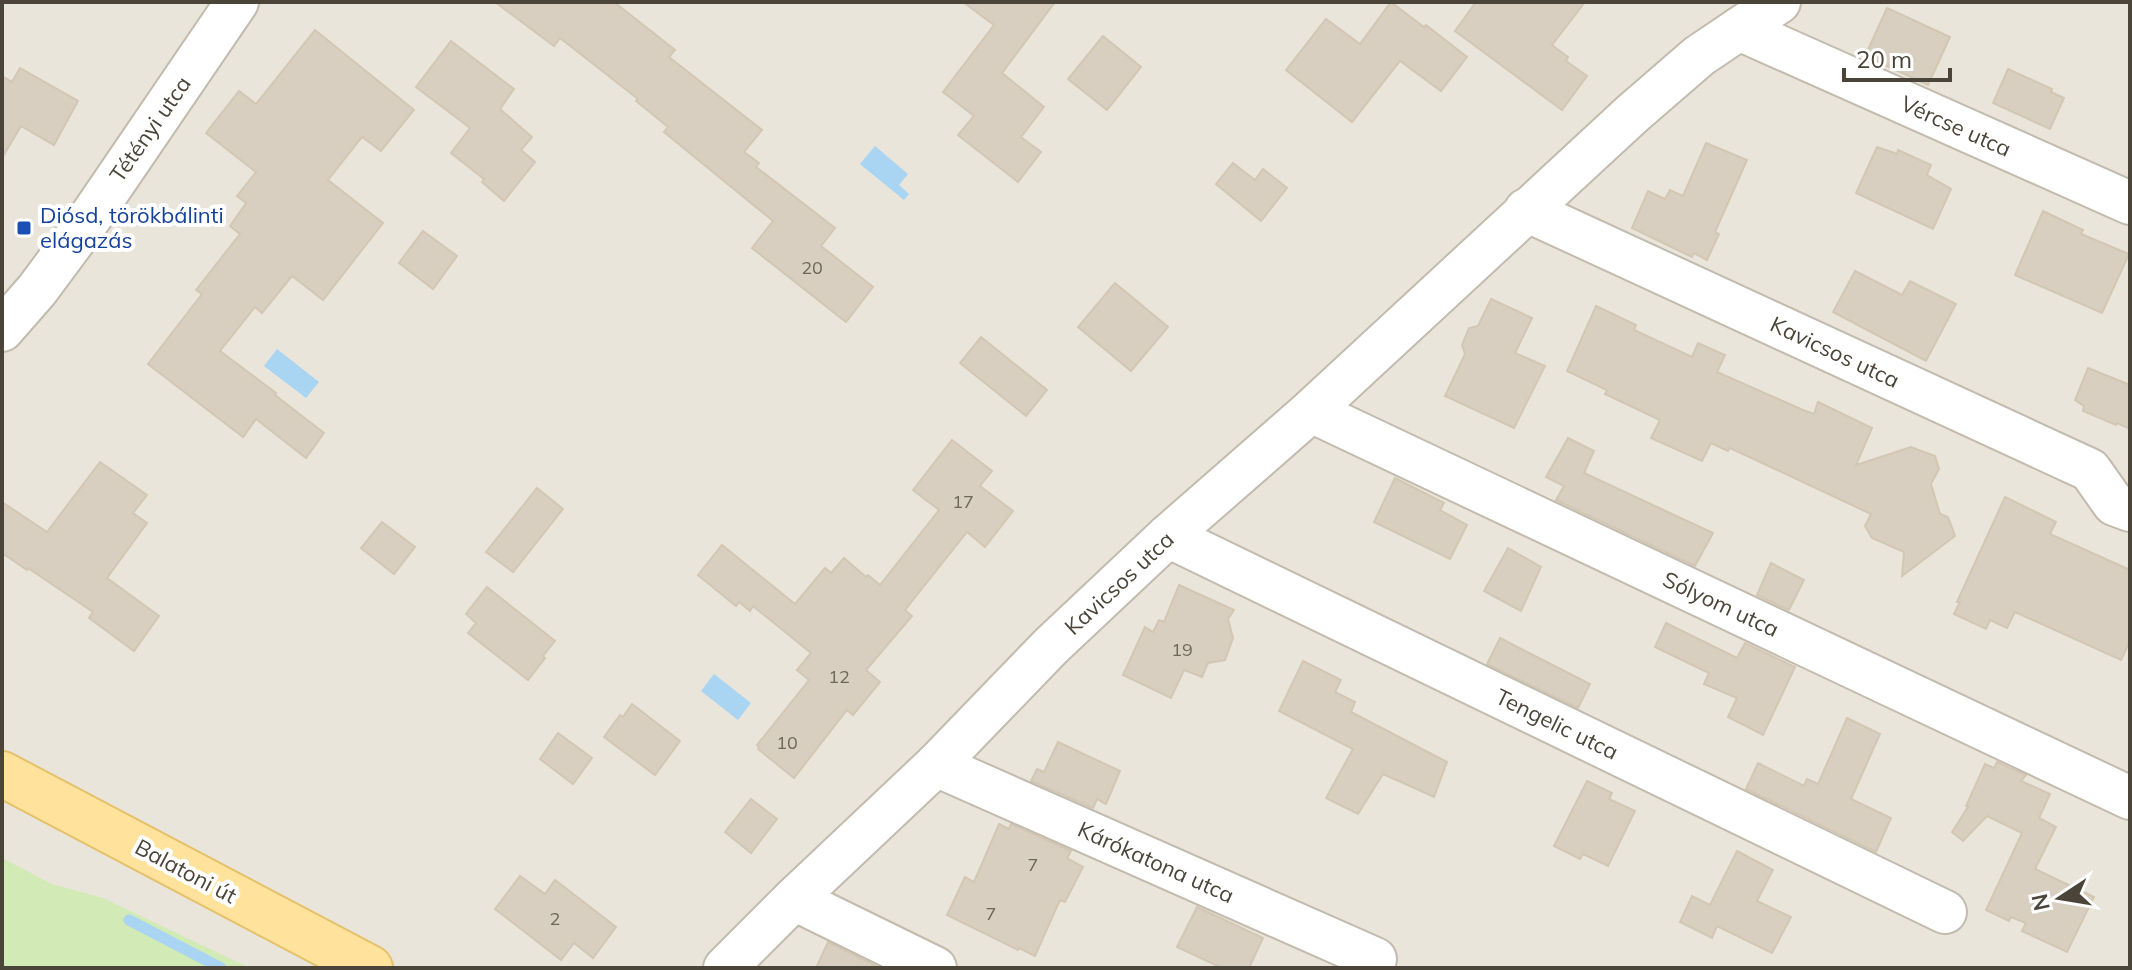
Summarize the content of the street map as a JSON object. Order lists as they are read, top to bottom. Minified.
{"streets":{"main road":["Balatoni út"],"street":["Vércse utca","Tétényi utca","Kavicsos utca","Sólyom utca","Tengelic utca","Kárókatona utca"]},"crossings":[["Vércse utca","Kavicsos utca"],["Kavicsos utca","Sólyom utca"],["Kavicsos utca","Tengelic utca"],["Kavicsos utca","Kárókatona utca"]],"places":{"transit":["Diósd, törökbálinti elágazás"]},"house_numbers":["20","17","19","12","10","7","7","2"],"scale_bar":"20 m","north":"left"}
